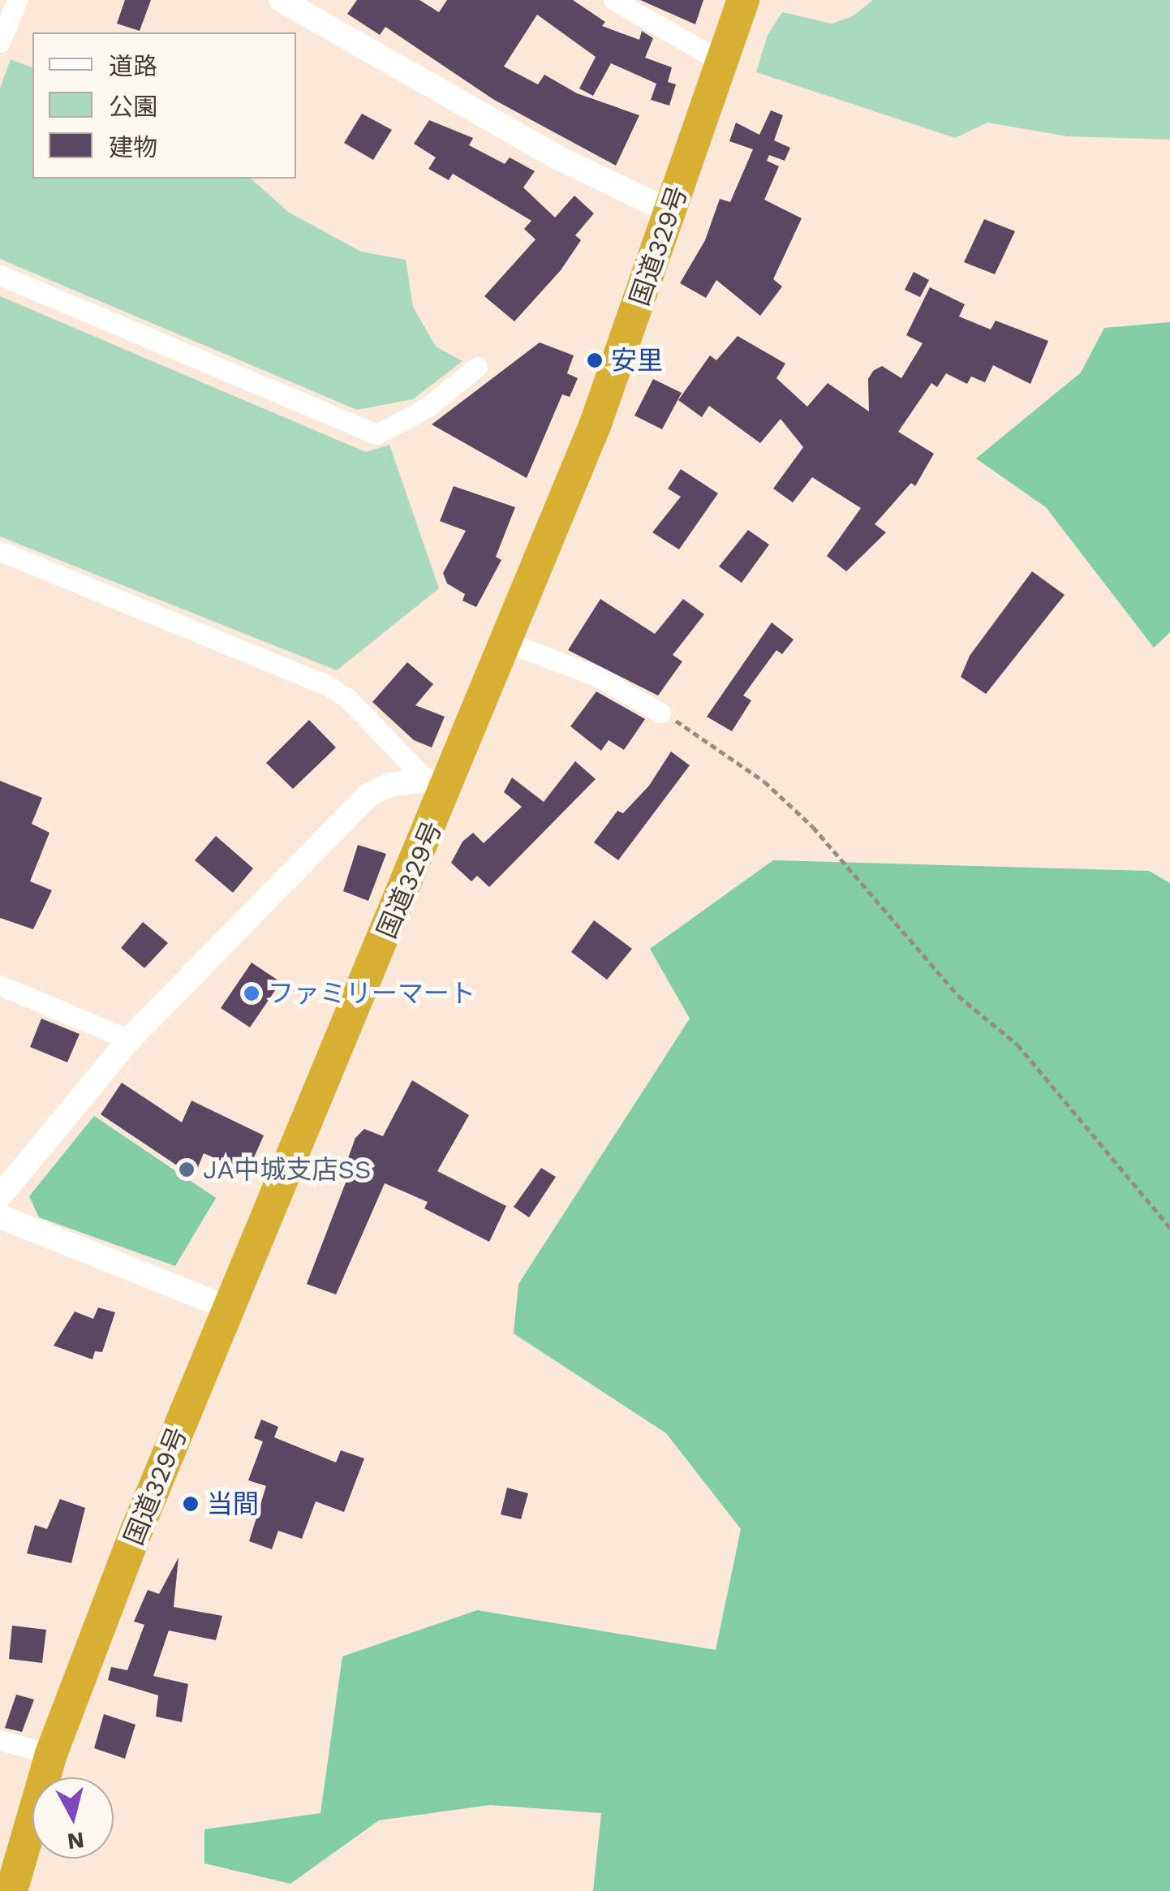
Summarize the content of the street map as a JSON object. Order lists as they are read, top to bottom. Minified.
{"streets":{"highway":["国道329号"]},"places":["安里","ファミリーマート","JA中城支店SS","当間"],"legend":["道路","公園","建物"],"north":"bottom"}
